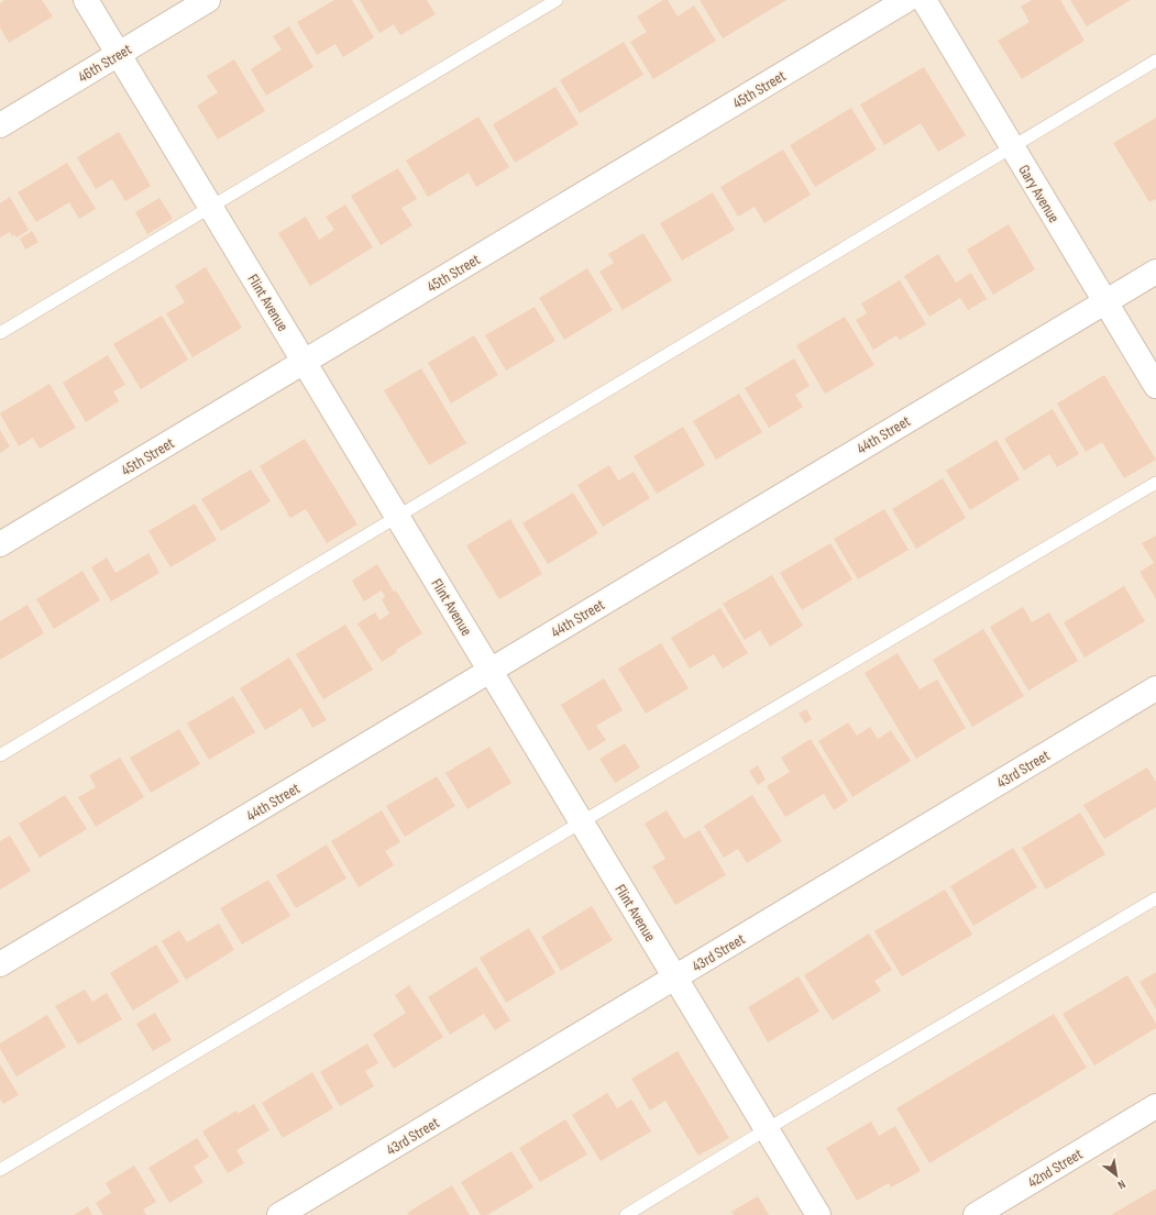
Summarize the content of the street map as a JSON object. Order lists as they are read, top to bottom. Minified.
{"streets":{"street":["46th Street","45th Street","Gary Avenue","Flint Avenue","44th Street","43rd Street","42nd Street"]},"crossings":[["46th Street","Flint Avenue"],["45th Street","Flint Avenue"],["Gary Avenue","44th Street"],["Flint Avenue","44th Street"],["Flint Avenue","43rd Street"]],"north":"bottom right"}
